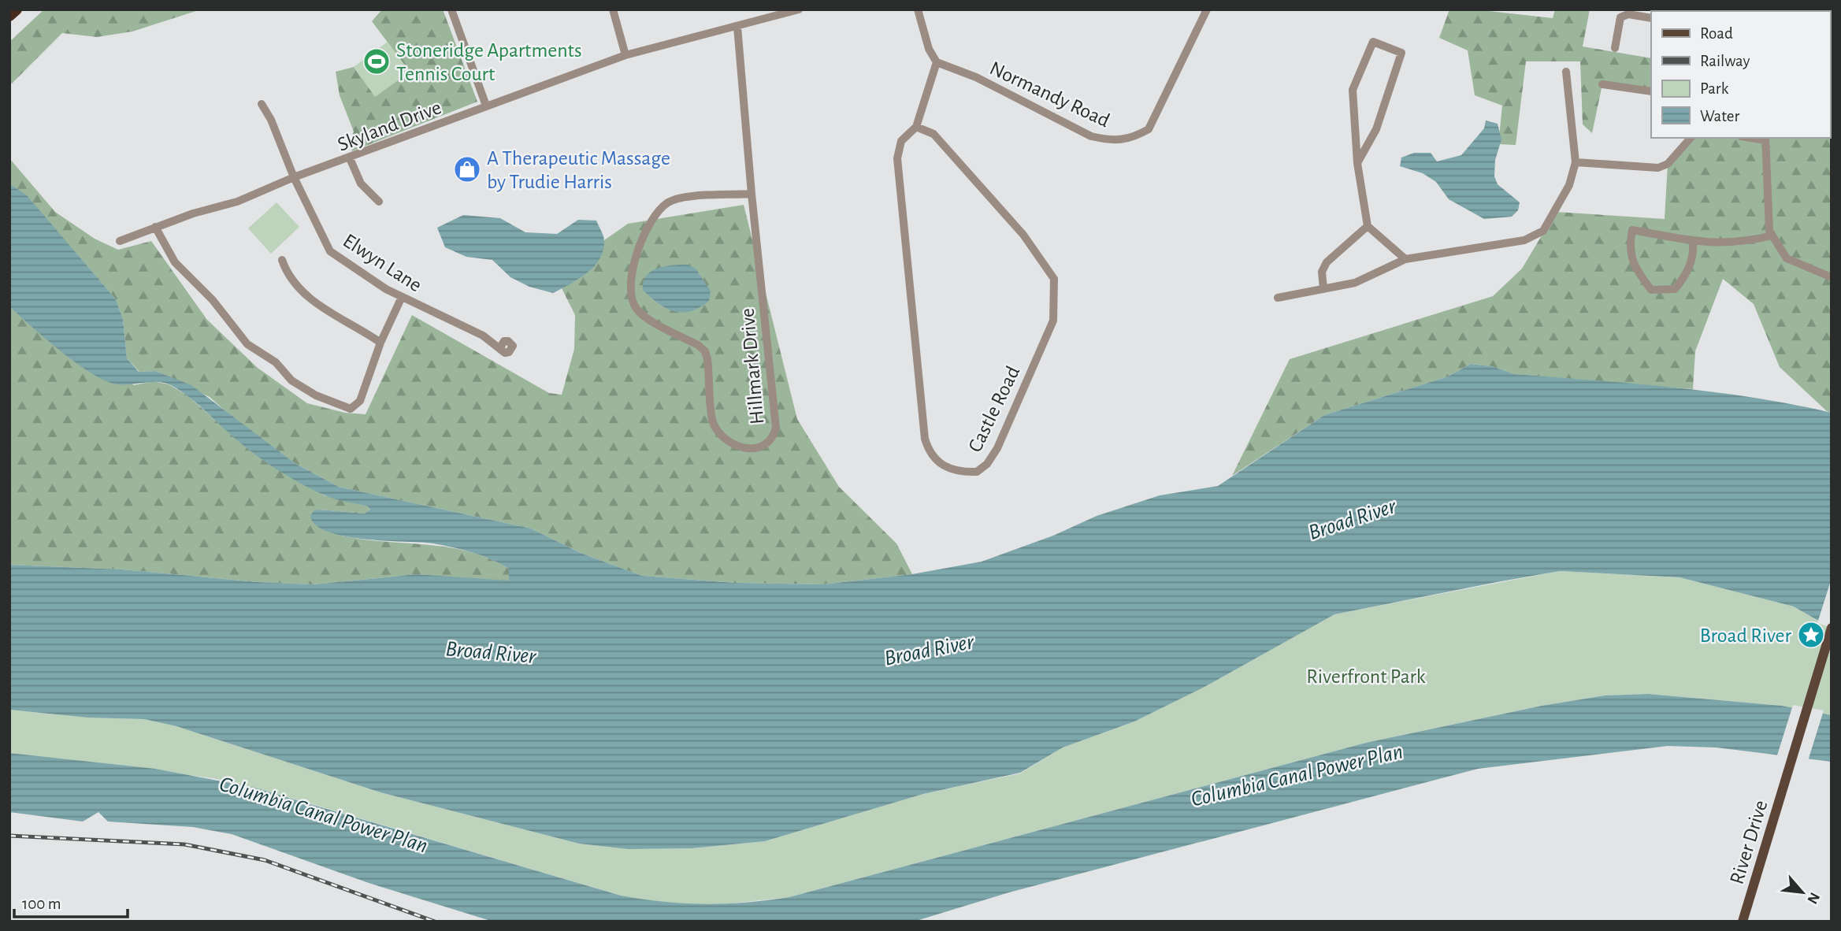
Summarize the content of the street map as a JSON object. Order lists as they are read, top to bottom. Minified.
{"streets":{"main road":["River Drive"],"street":["Normandy Road","Skyland Drive","Elwyn Lane","Hillmark Drive","Castle Road"]},"crossings":[["Normandy Road","Castle Road"],["Skyland Drive","Elwyn Lane"],["Skyland Drive","Hillmark Drive"]],"water":["Broad River","Columbia Canal Power Plan"],"parks":["Riverfront Park"],"places":{"sports":["Stoneridge Apartments Tennis Court"],"shop":["A Therapeutic Massage by Trudie Harris"],"place":["Broad River"]},"legend":["Road","Railway","Park","Water"],"scale_bar":"100 m","north":"bottom right"}
